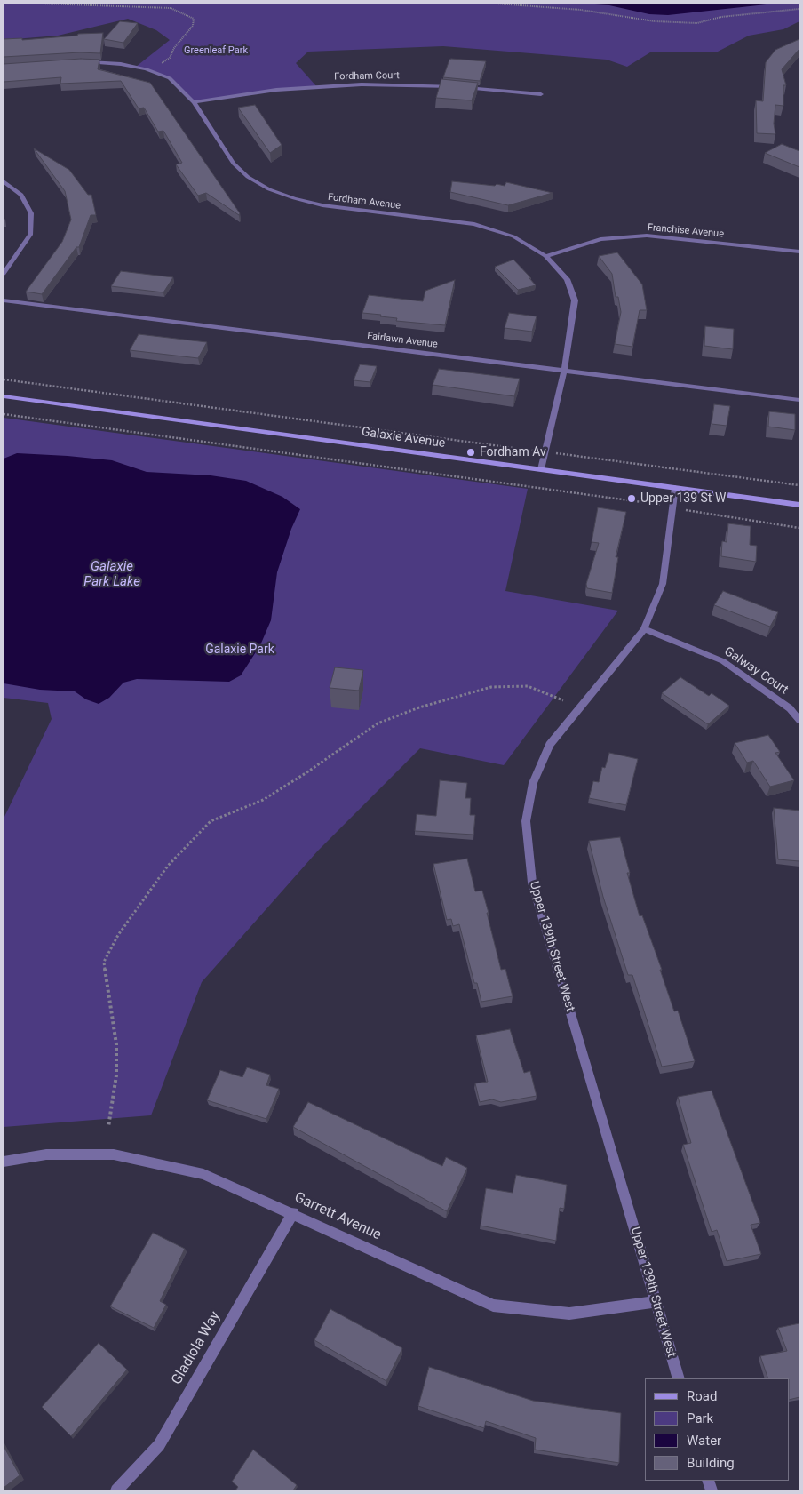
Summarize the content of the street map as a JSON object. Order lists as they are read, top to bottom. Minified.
{"streets":{"street":["Fordham Court","Fordham Avenue","Franchise Avenue","Fairlawn Avenue","Galaxie Avenue","Galway Court","Upper 139th Street West","Garrett Avenue","Gladiola Way"]},"crossings":[["Fordham Court","Fordham Avenue"],["Fordham Avenue","Franchise Avenue"],["Fordham Avenue","Fairlawn Avenue"],["Fordham Avenue","Galaxie Avenue"],["Galaxie Avenue","Upper 139th Street West"],["Galway Court","Upper 139th Street West"],["Upper 139th Street West","Garrett Avenue"],["Garrett Avenue","Gladiola Way"]],"water":["Galaxie Park Lake"],"parks":["Greenleaf Park","Galaxie Park"],"places":["Fordham Av","Upper 139 St W"],"legend":["Road","Park","Water","Building"]}
